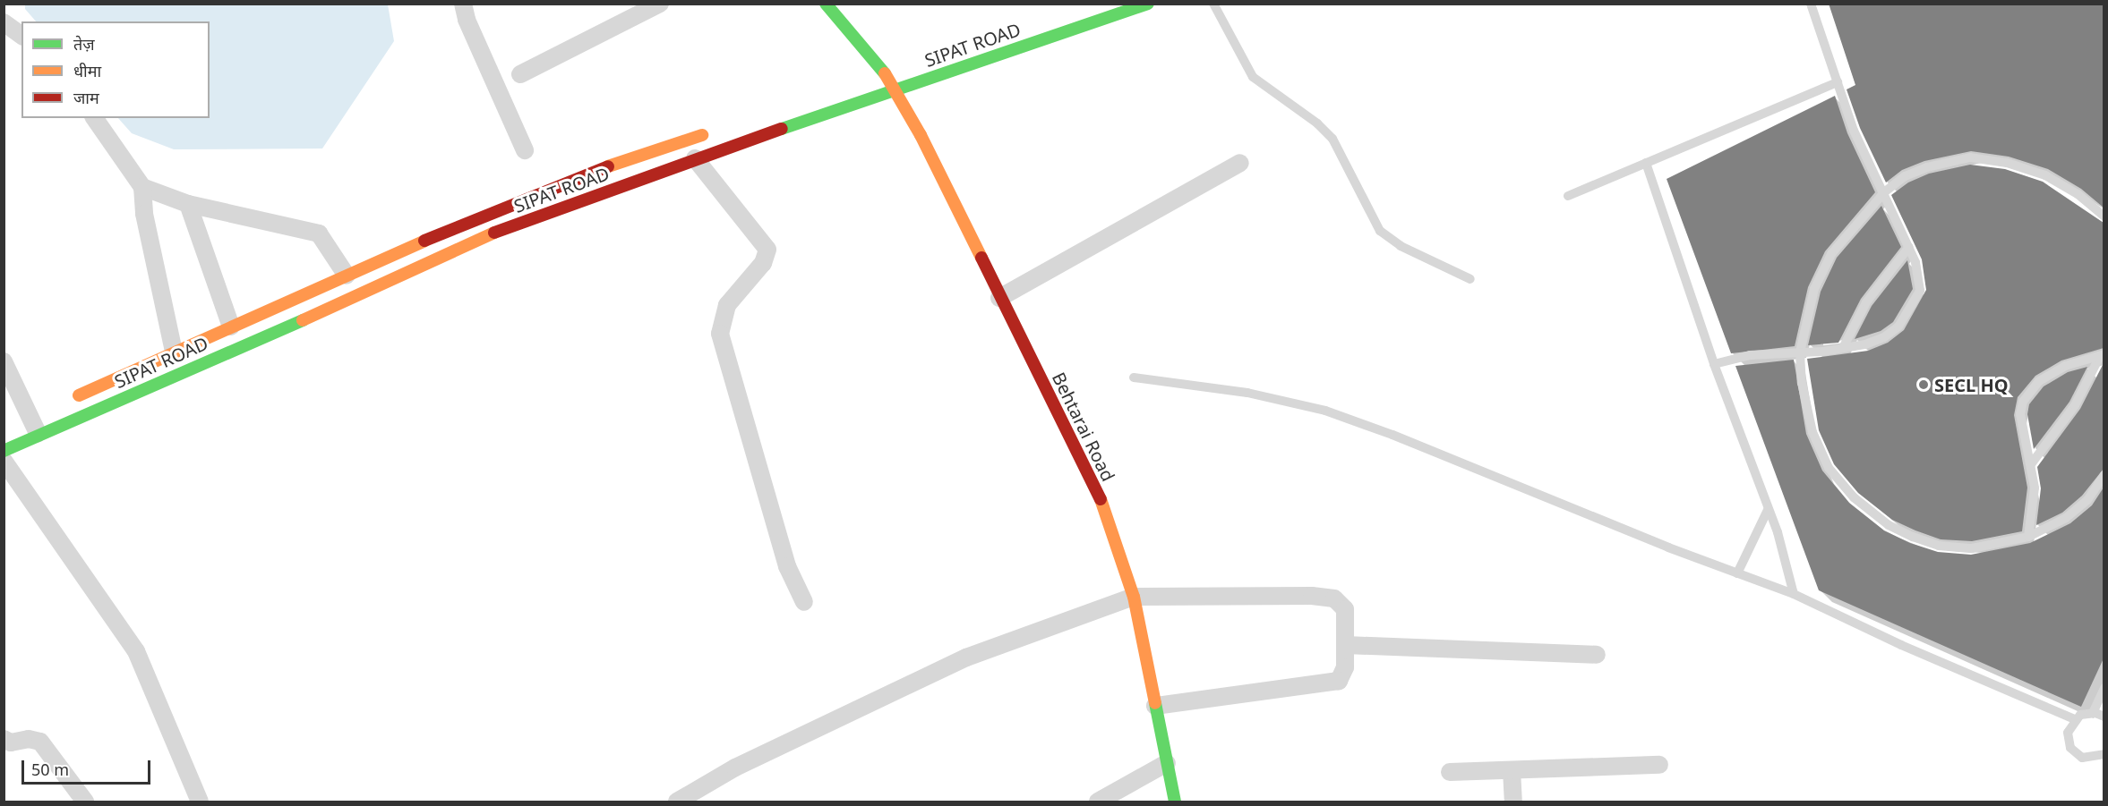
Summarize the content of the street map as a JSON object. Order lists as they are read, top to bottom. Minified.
{"streets":{"main road":["SIPAT ROAD","Behtarai Road"]},"crossings":[["SIPAT ROAD","Behtarai Road"]],"places":["SECL HQ"],"legend":["तेज़","धीमा","जाम"],"scale_bar":"50 m"}
